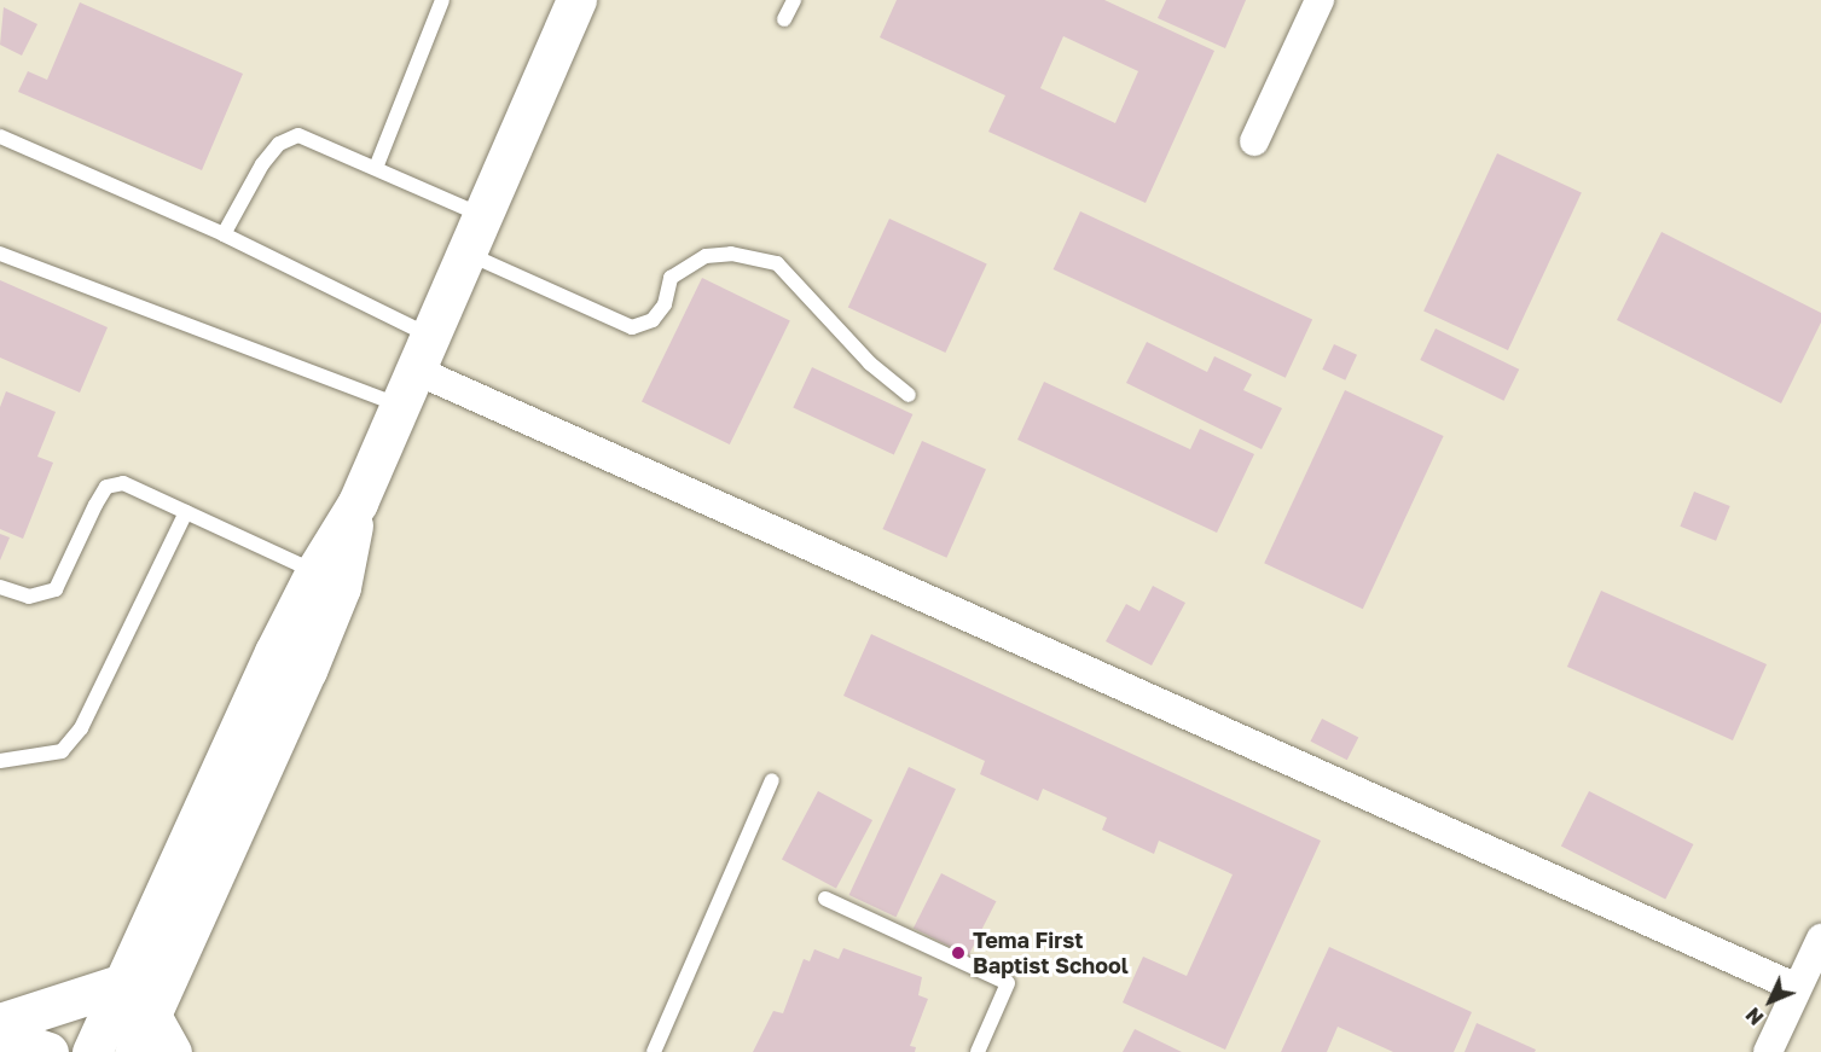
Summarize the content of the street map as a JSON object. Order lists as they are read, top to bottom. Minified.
{"places":["Tema First Baptist School"],"north":"bottom left"}
